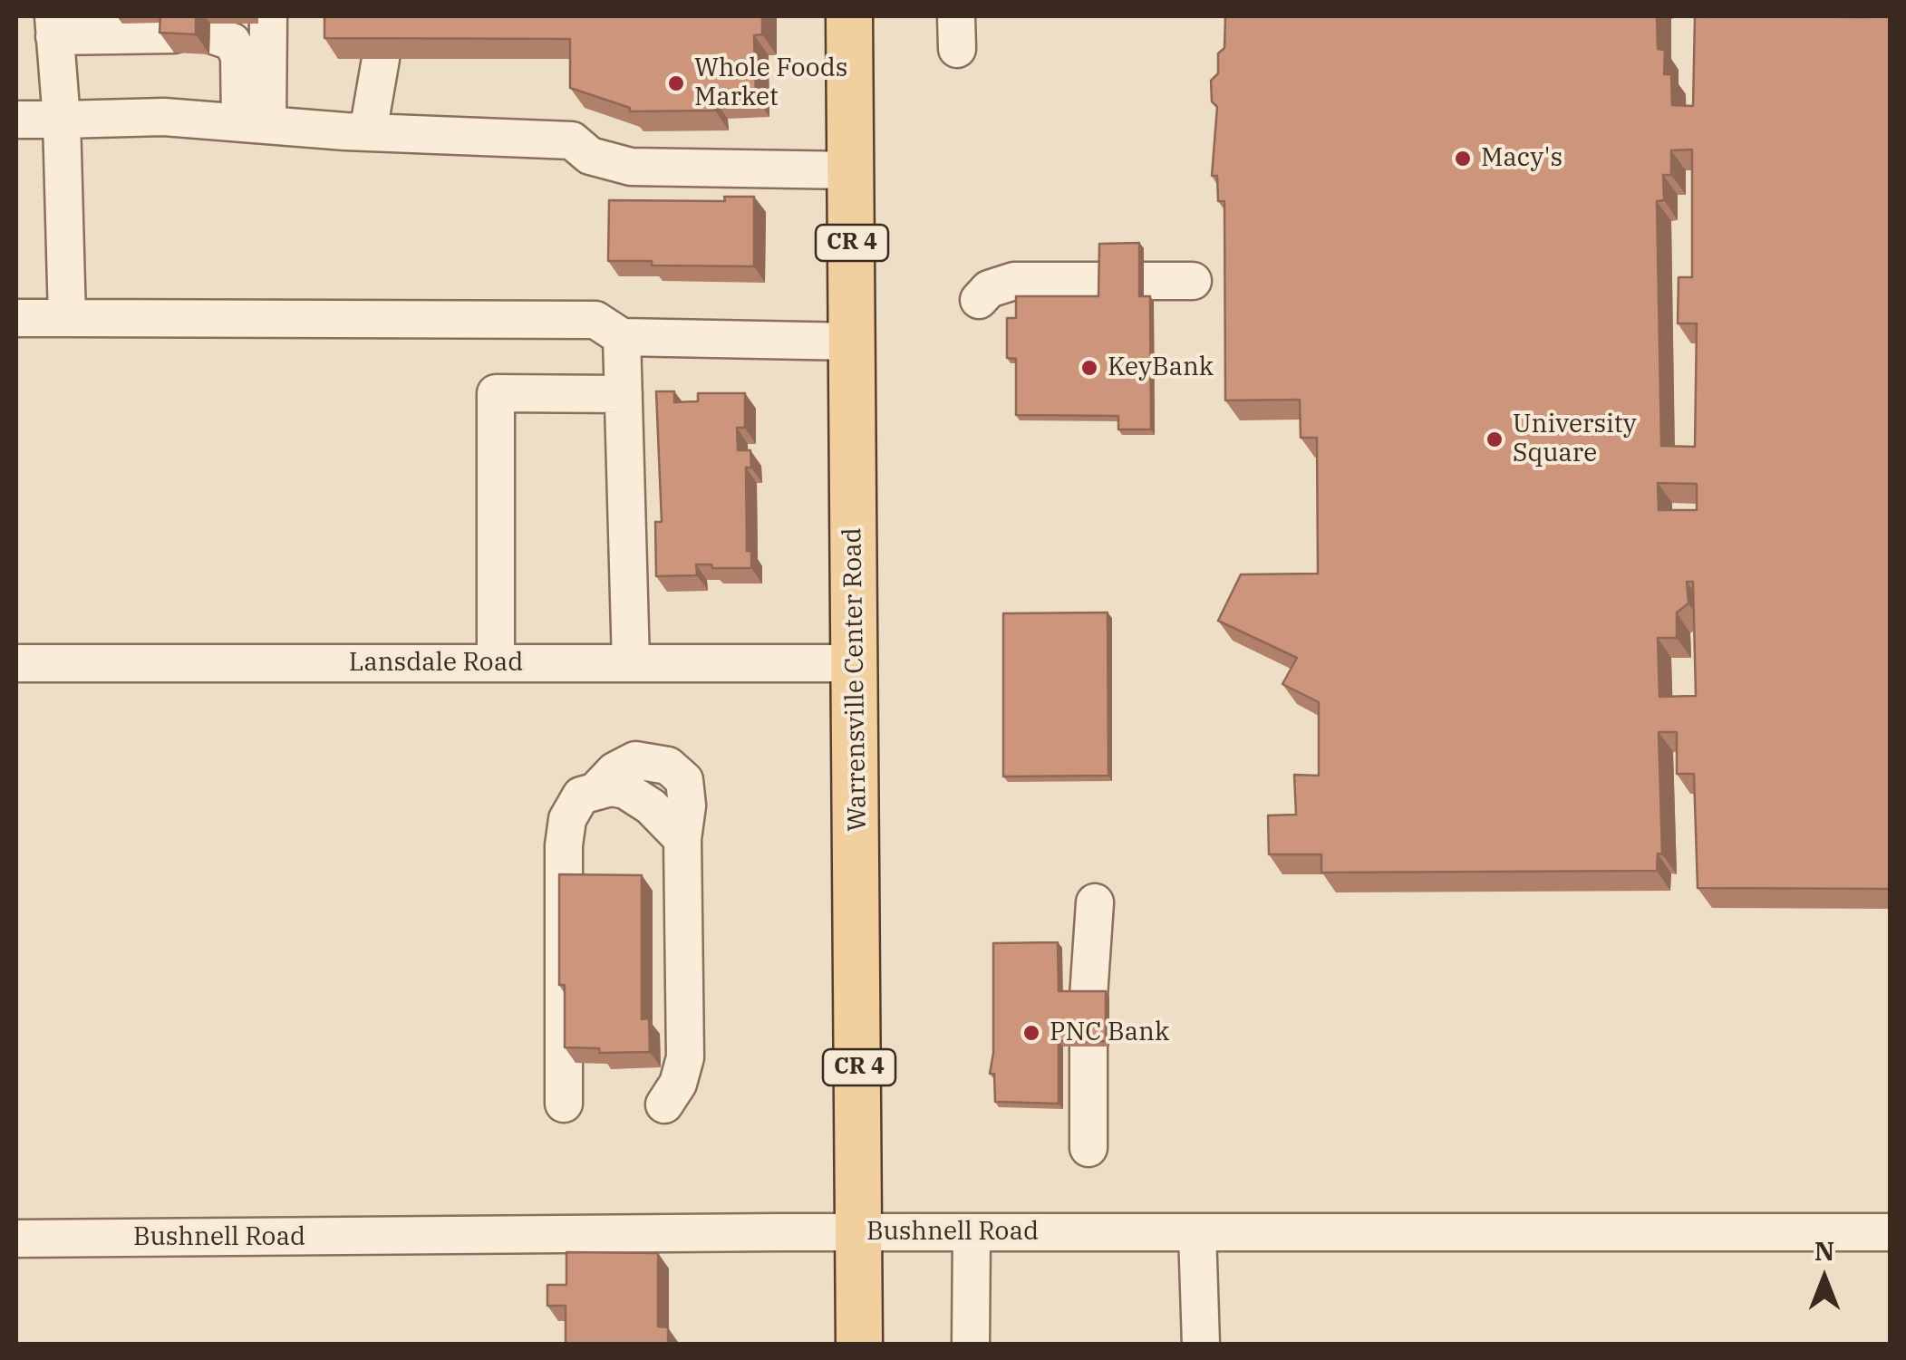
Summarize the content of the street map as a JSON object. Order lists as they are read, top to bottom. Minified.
{"streets":{"main road":["CR 4","Warrensville Center Road"],"street":["Lansdale Road","Bushnell Road"]},"crossings":[["Lansdale Road","Warrensville Center Road"],["Warrensville Center Road","Bushnell Road"]],"places":["Whole Foods Market","Macy's","KeyBank","University Square","PNC Bank"],"north":"top"}
